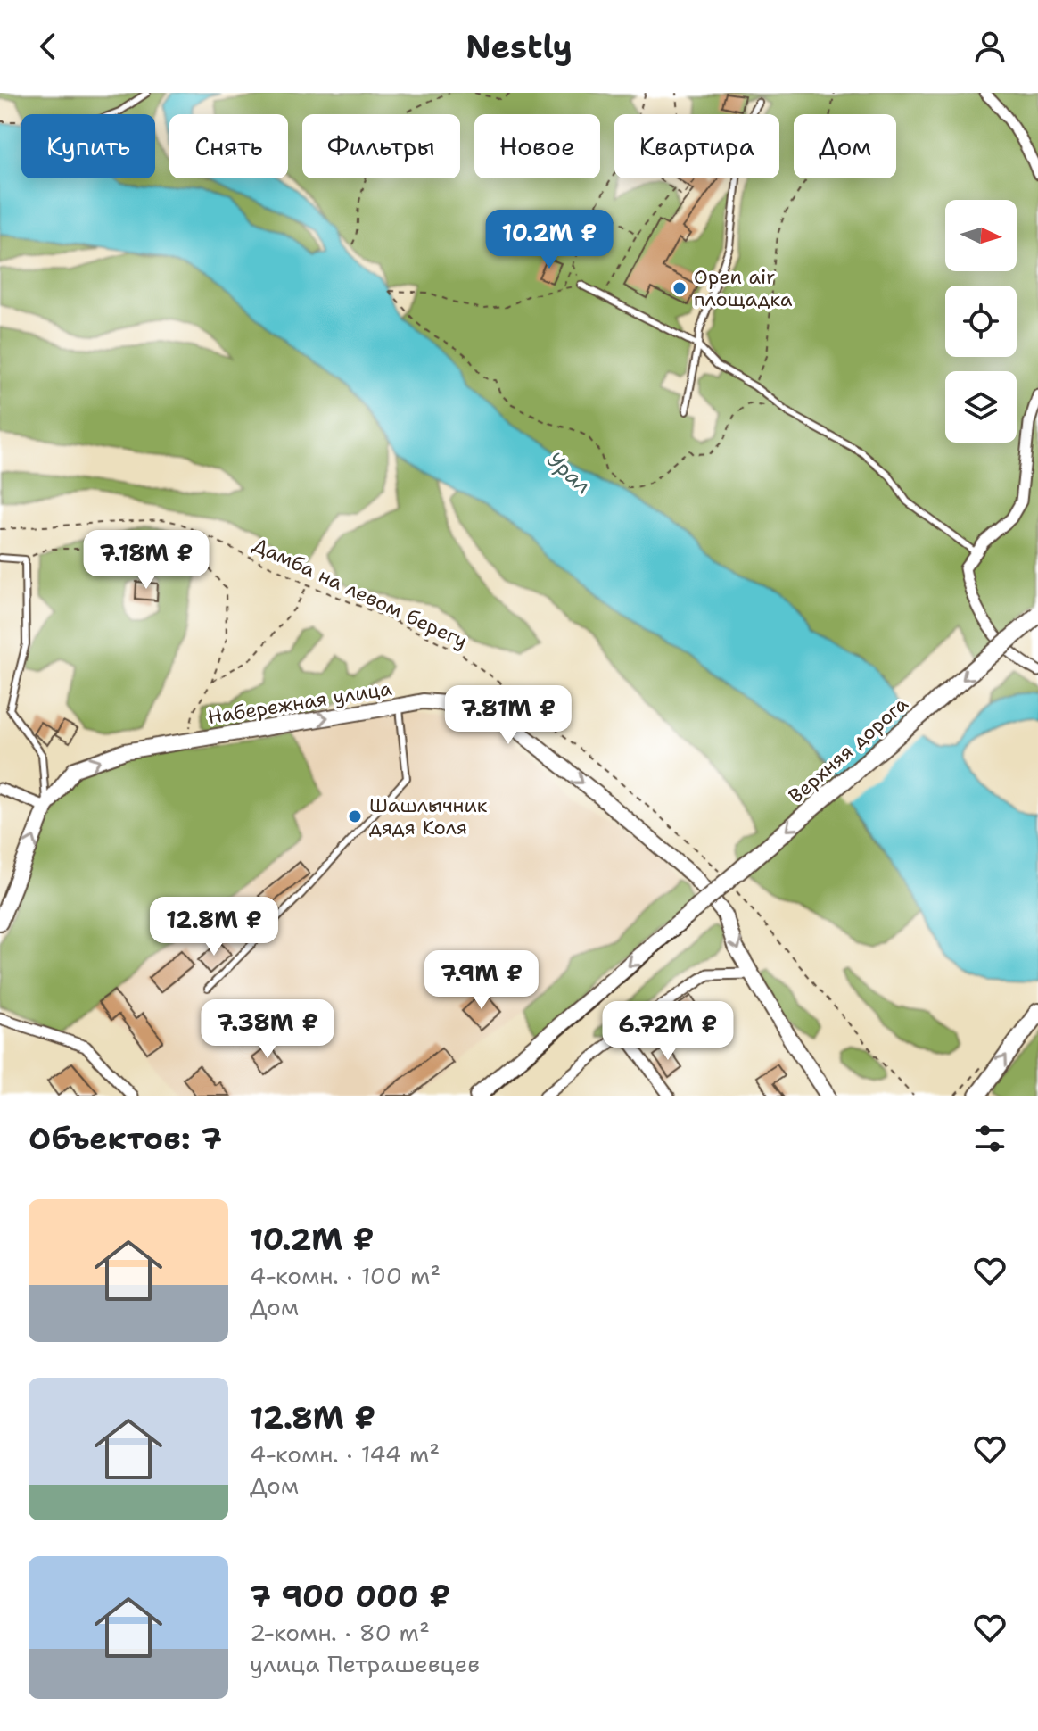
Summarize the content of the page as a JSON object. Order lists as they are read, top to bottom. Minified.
{"streets":{"main road":["Набережная улица","Верхняя дорога"],"path":["Дамба на левом берегу"]},"one_way":["Верхняя дорога"],"water":["Урал"],"places":["Open air площадка","Шашлычник дядя Коля"],"north":"right","page":{"header":"Nestly","chip":["Купить","Снять","Фильтры","Новое","Квартира","Дом"],"price":["10.2M ₽","7.18M ₽","7.81M ₽","12.8M ₽","7.9M ₽","7.38M ₽","6.72M ₽"],"heading":"Объектов: 7","list":[{"name":"10.2M ₽","note":"4-комн. · 100 m² · Дом"},{"name":"12.8M ₽","note":"4-комн. · 144 m² · Дом"},{"name":"7 900 000 ₽","note":"2-комн. · 80 m² · улица Петрашевцев"}]}}
